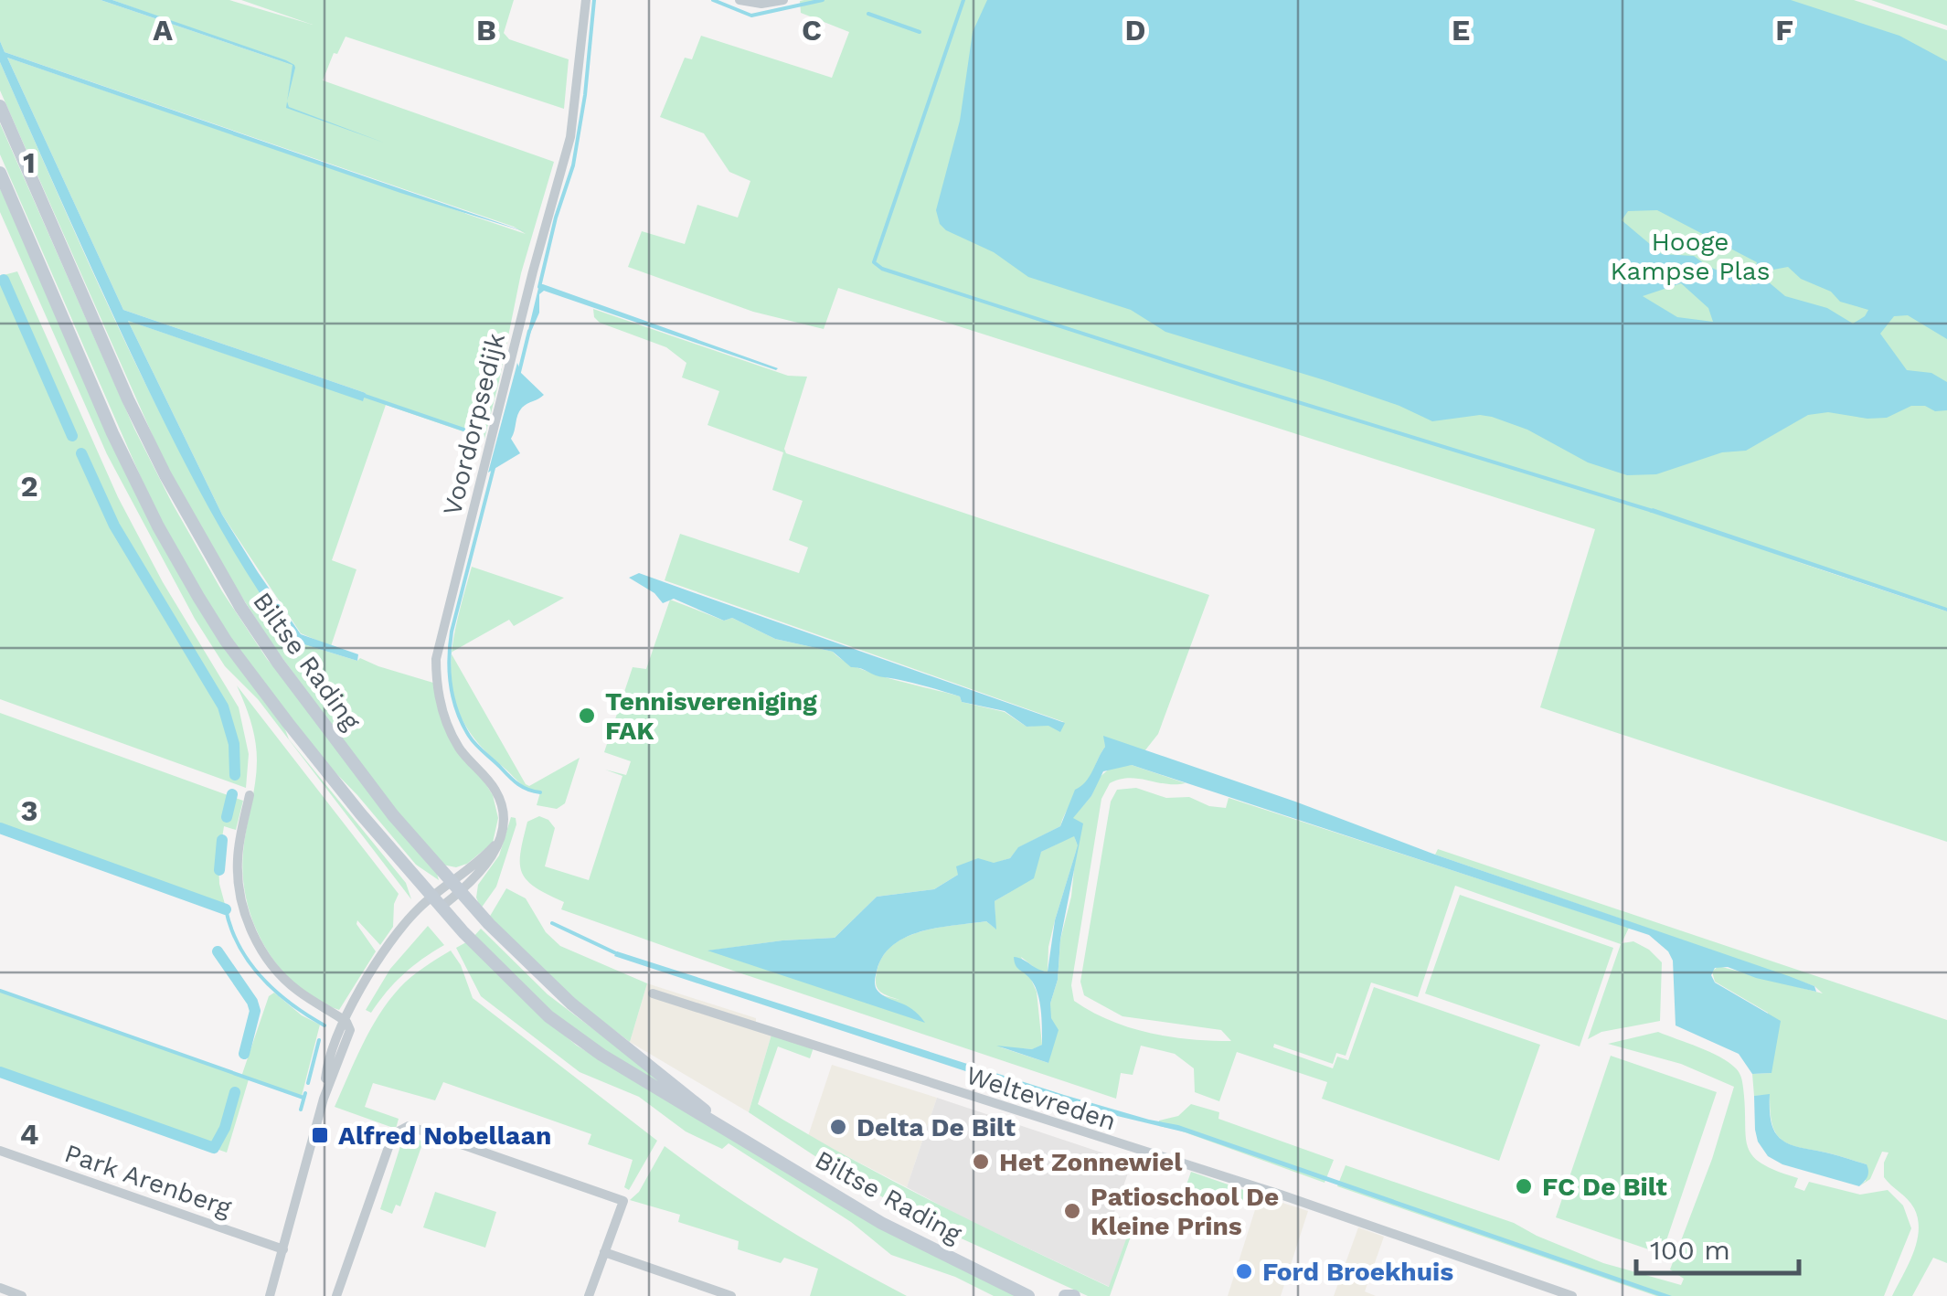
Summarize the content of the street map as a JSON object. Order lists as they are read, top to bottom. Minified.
{"streets":{"main road":["Biltse Rading"],"street":["Voordorpsedijk","Weltevreden","Park Arenberg"]},"crossings":[["Voordorpsedijk","Biltse Rading"]],"parks":["Hooge Kampse Plas"],"places":{"other":["Tennisvereniging FAK","Delta De Bilt","Het Zonnewiel","FC De Bilt","Patioschool De Kleine Prins","Ford Broekhuis"],"transit":["Alfred Nobellaan"]},"scale_bar":"100 m","grid":{"columns":["A","B","C","D","E","F"],"rows":["1","2","3","4"]}}
